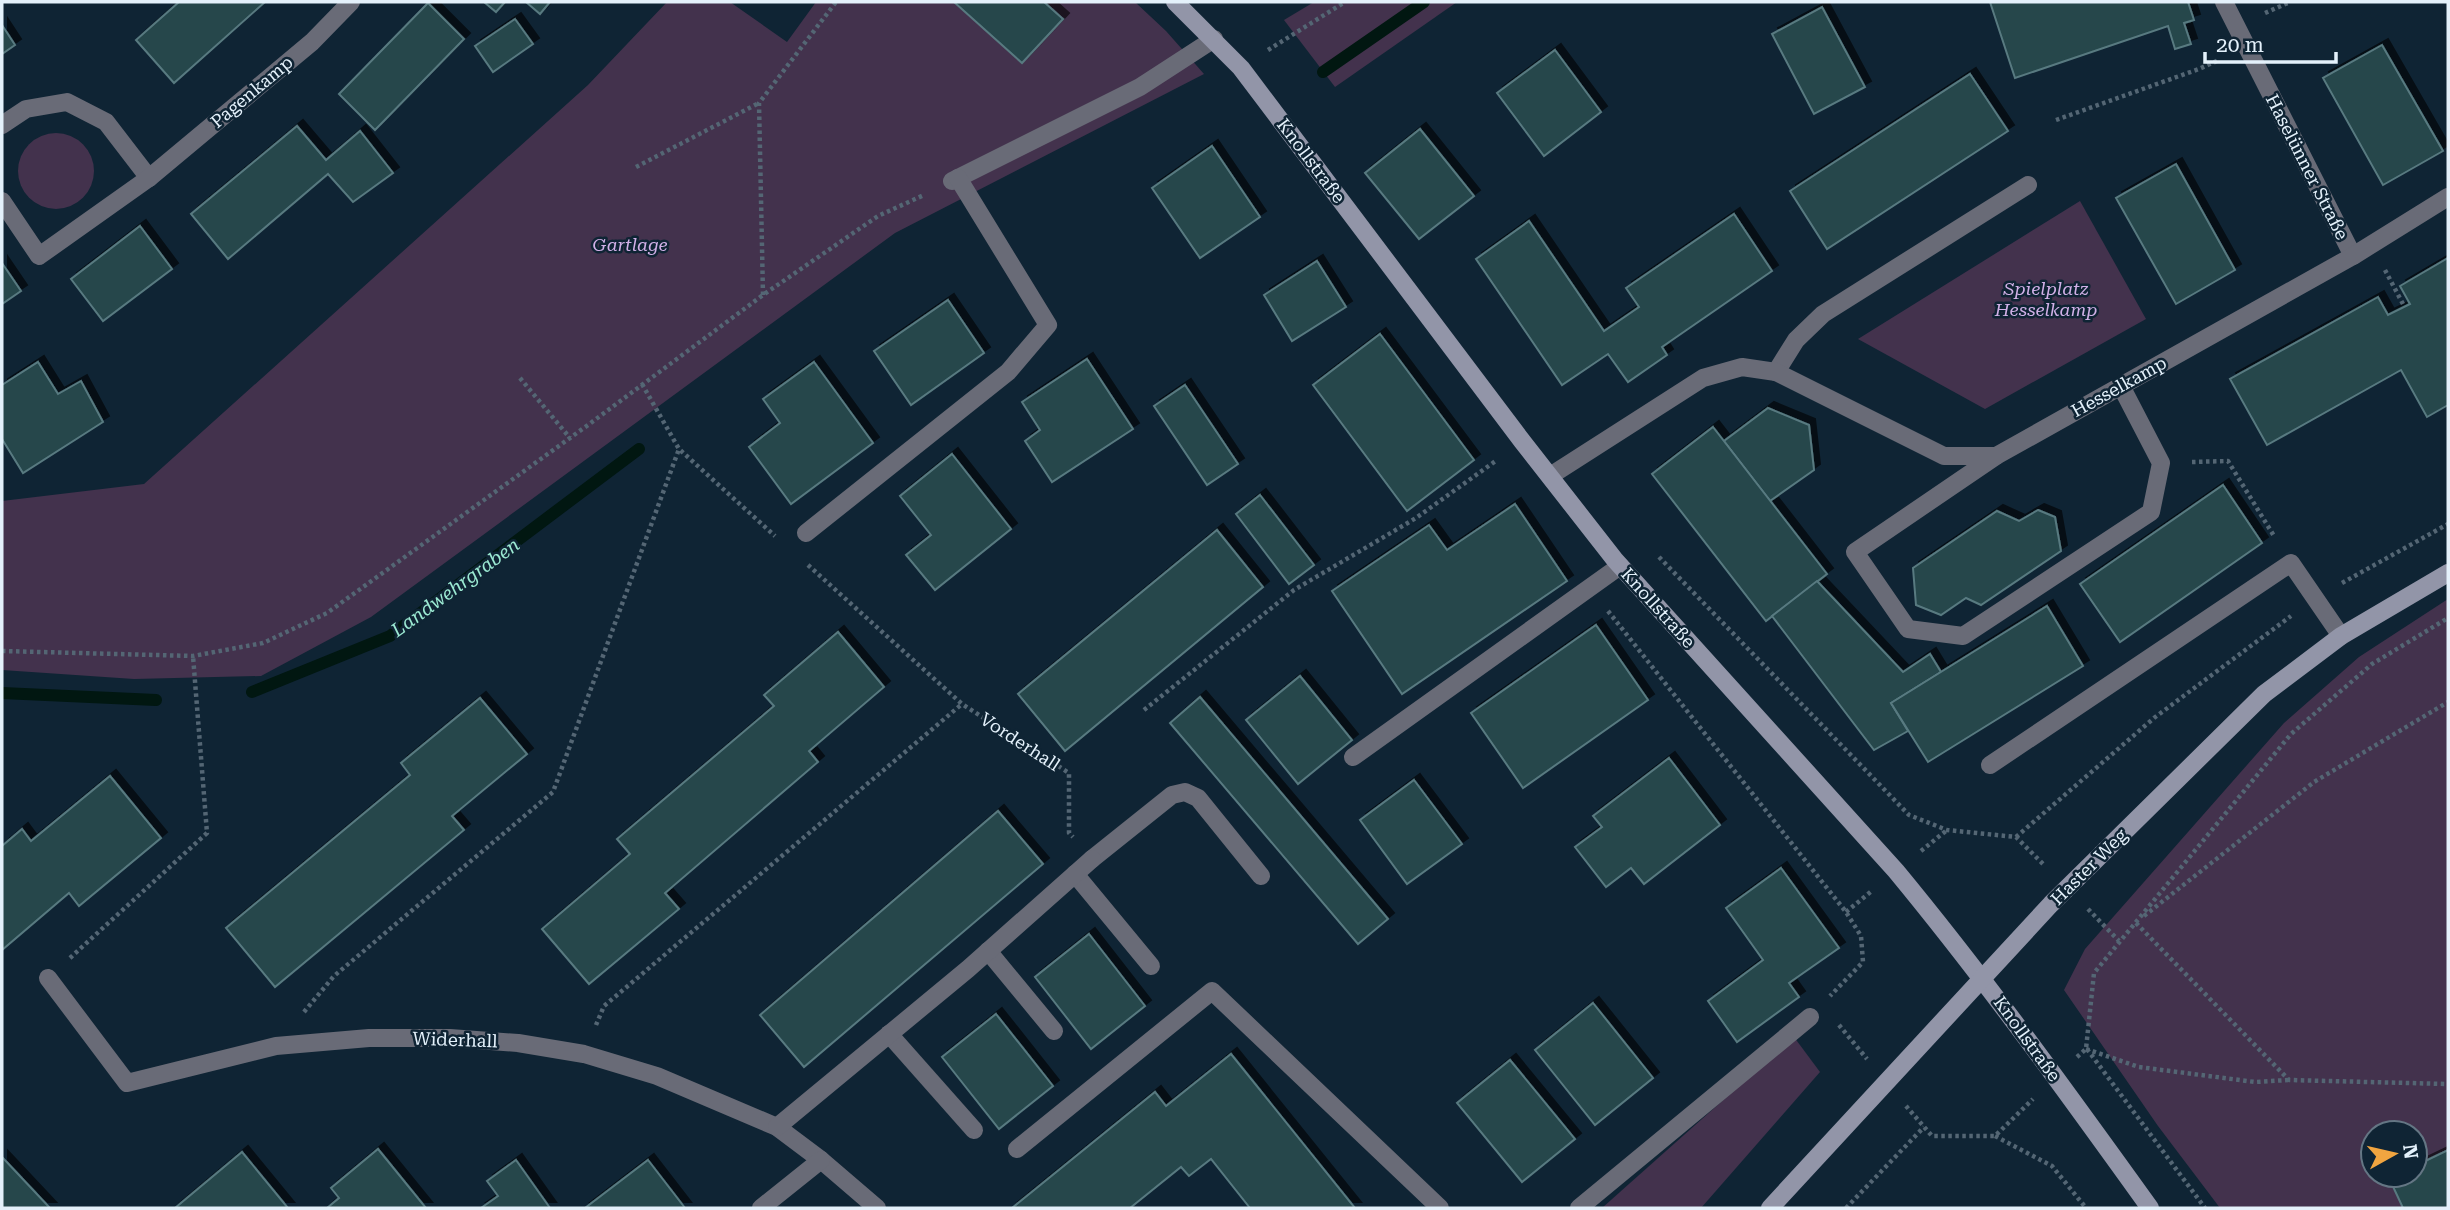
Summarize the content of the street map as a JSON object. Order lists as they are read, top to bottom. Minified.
{"streets":{"street":["Pagenkamp","Knollstraße","Haselünner Straße","Hesselkamp","Haster Weg","Widerhall"],"path":["Vorderhall"]},"crossings":[["Knollstraße","Hesselkamp"],["Knollstraße","Haster Weg"],["Haselünner Straße","Hesselkamp"]],"water":["Landwehrgraben"],"parks":["Gartlage","Spielplatz Hesselkamp"],"scale_bar":"20 m","north":"right"}
